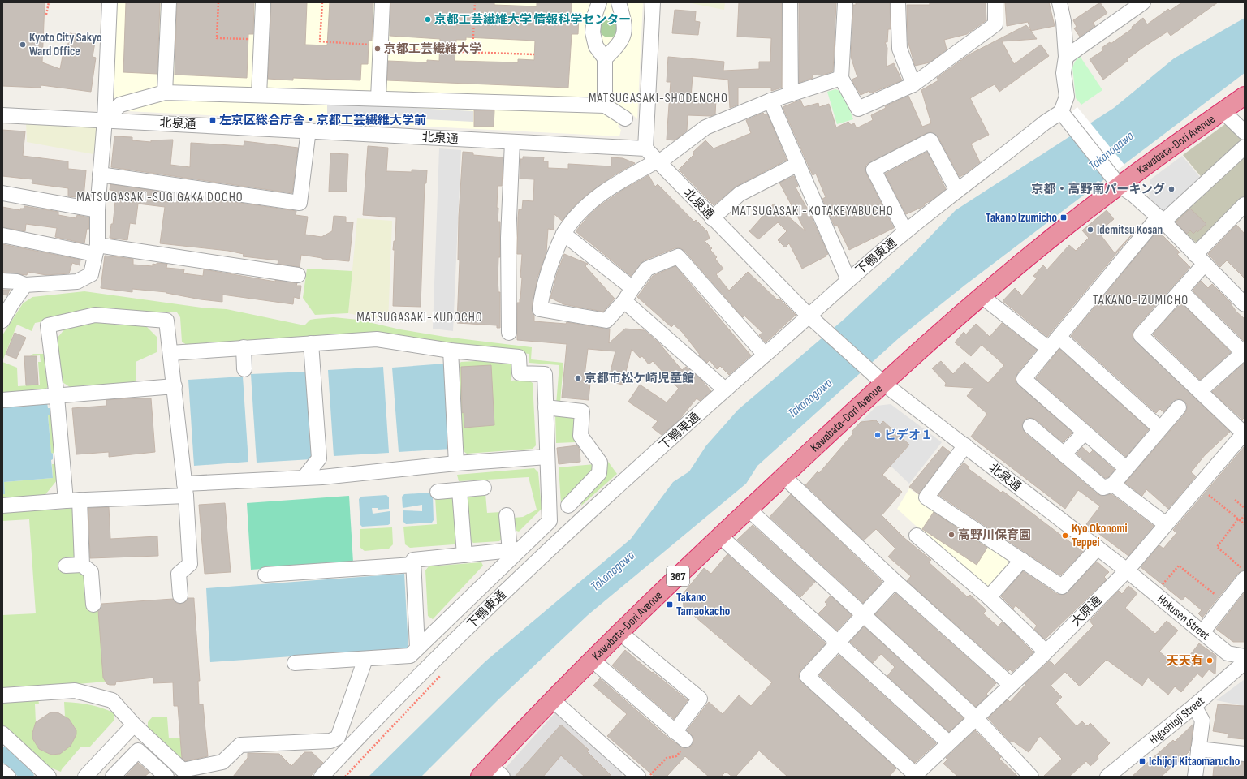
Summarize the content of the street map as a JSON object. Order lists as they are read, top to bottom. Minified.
{"streets":{"highway":["Kawabata-Dori Avenue","367"],"street":["北泉通","下鴨東通","大原通","Hokusen Street","Higashioji Street"]},"crossings":[["北泉通","Kawabata-Dori Avenue"],["北泉通","下鴨東通"],["北泉通","大原通"],["北泉通","Hokusen Street"],["大原通","Hokusen Street"]],"districts":["MATSUGASAKI-SHODENCHO","MATSUGASAKI-SUGIGAKAIDOCHO","MATSUGASAKI-KOTAKEYABUCHO","TAKANO-IZUMICHO","MATSUGASAKI-KUDOCHO"],"water":["Takanogawa"],"places":{"other":["京都工芸繊維大学 情報科学センター","Kyoto City Sakyo Ward Office","京都工芸繊維大学","京都・高野南パーキング","Idemitsu Kosan","京都市松ケ崎児童館","ビデオ１","高野川保育園","Kyo Okonomi Teppei","天天有"],"transit":["左京区総合庁舎・京都工芸繊維大学前","Takano Izumicho","Takano Tamaokacho","Ichijoji Kitaomarucho"]}}
